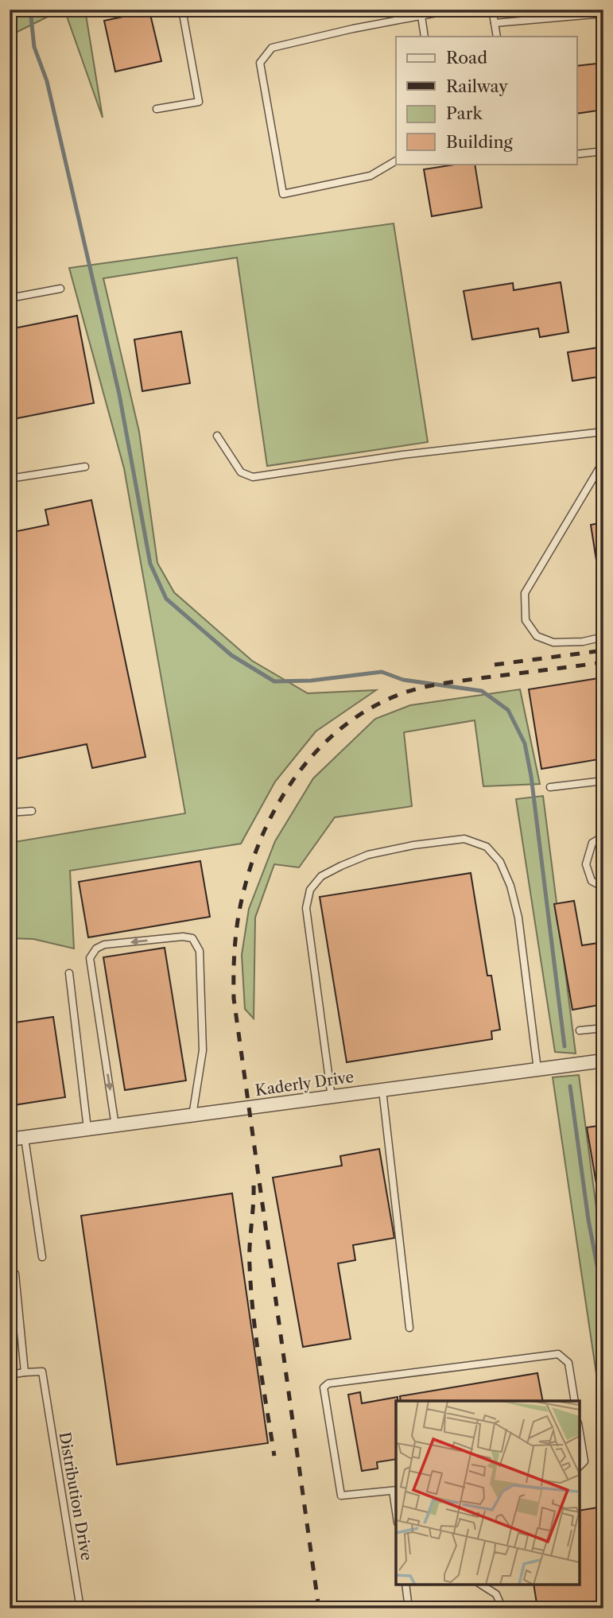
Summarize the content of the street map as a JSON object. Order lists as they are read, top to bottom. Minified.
{"streets":{"street":["Kaderly Drive"],"lane":["Distribution Drive"]},"legend":["Road","Railway","Park","Building"]}
